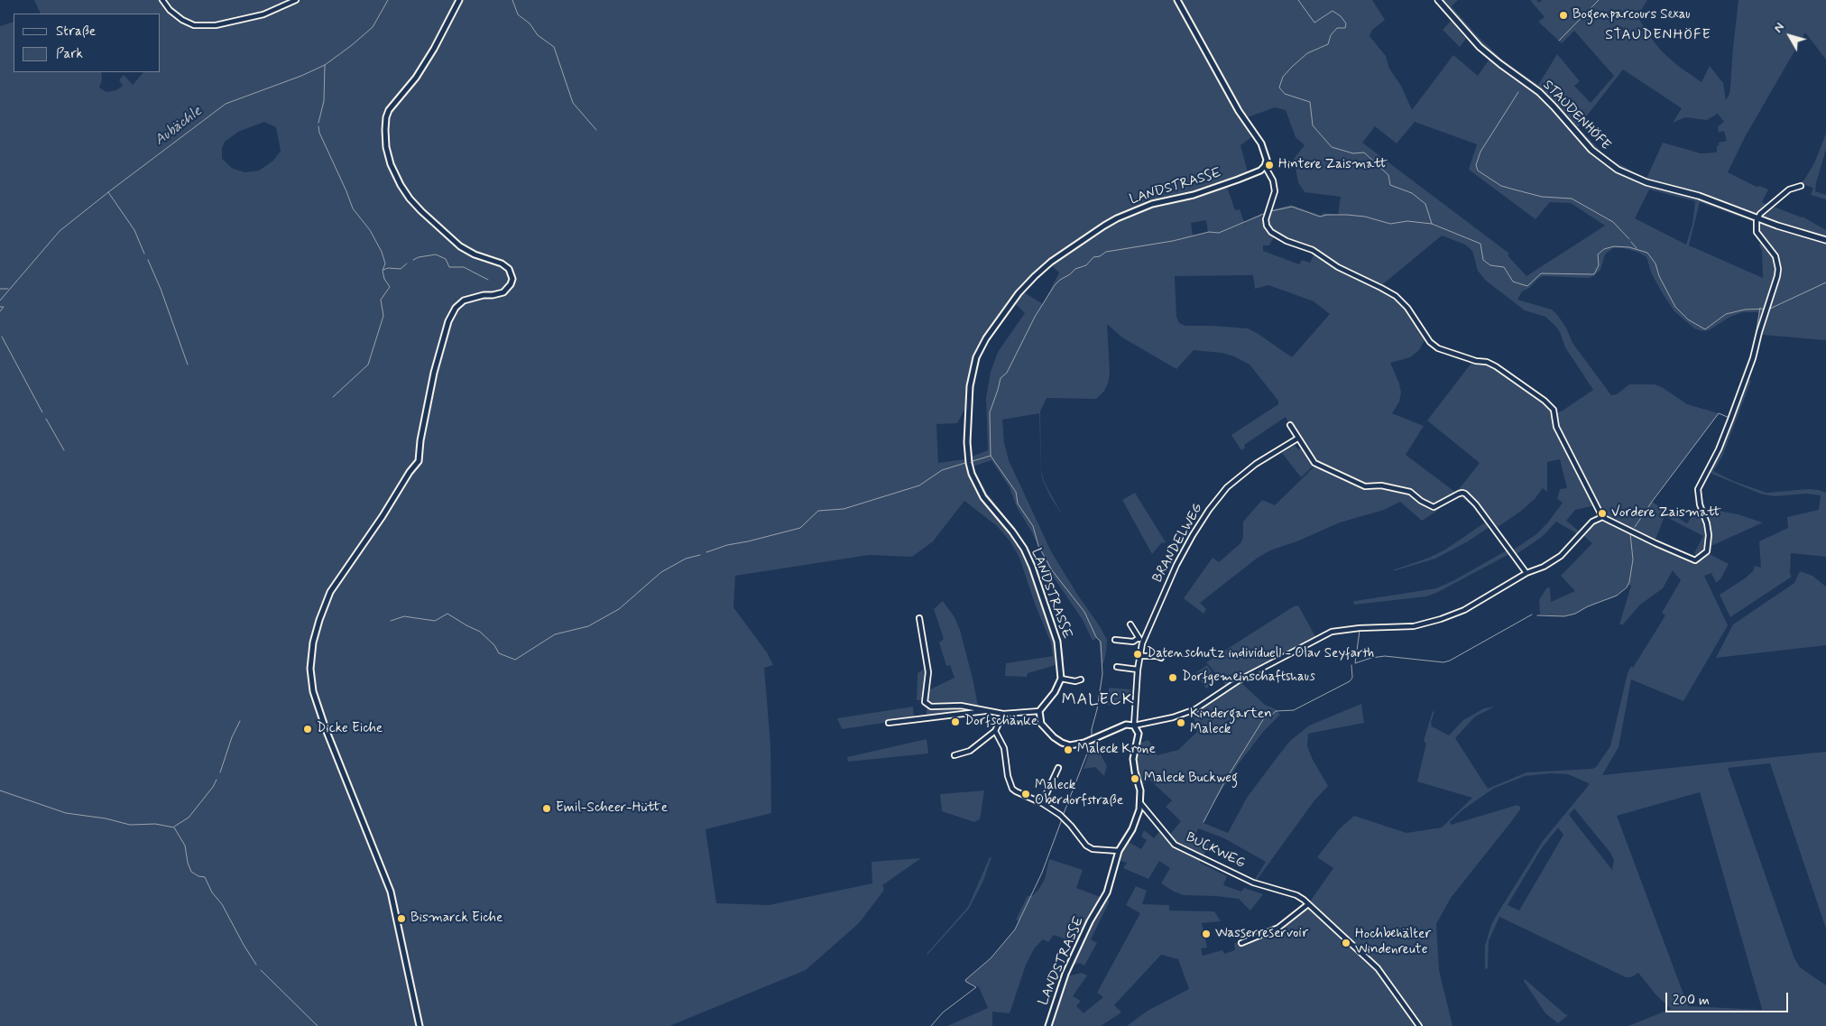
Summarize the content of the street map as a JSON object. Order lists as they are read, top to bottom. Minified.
{"streets":{"main road":["STAUDENHÖFE"],"street":["LANDSTRASSE","BRANDELWEG","BUCKWEG"]},"crossings":[["LANDSTRASSE","BRANDELWEG"],["LANDSTRASSE","BUCKWEG"]],"districts":["STAUDENHÖFE","MALECK"],"water":["Aubächle"],"places":["Bogenparcours Sexau","Hintere Zaismatt","Vordere Zaismatt","Datenschutz individuell - Olav Seyfarth","Dorfgemeinschaftshaus","Dorfschänke","Kindergarten Maleck","Dicke Eiche","Maleck Krone","Maleck Buckweg","Maleck Oberdorfstraße","Emil-Scheer-Hütte","Bismarck Eiche","Wasserreservoir","Hochbehälter Windenreute"],"legend":["Straße","Park"],"scale_bar":"200 m","north":"top left"}
